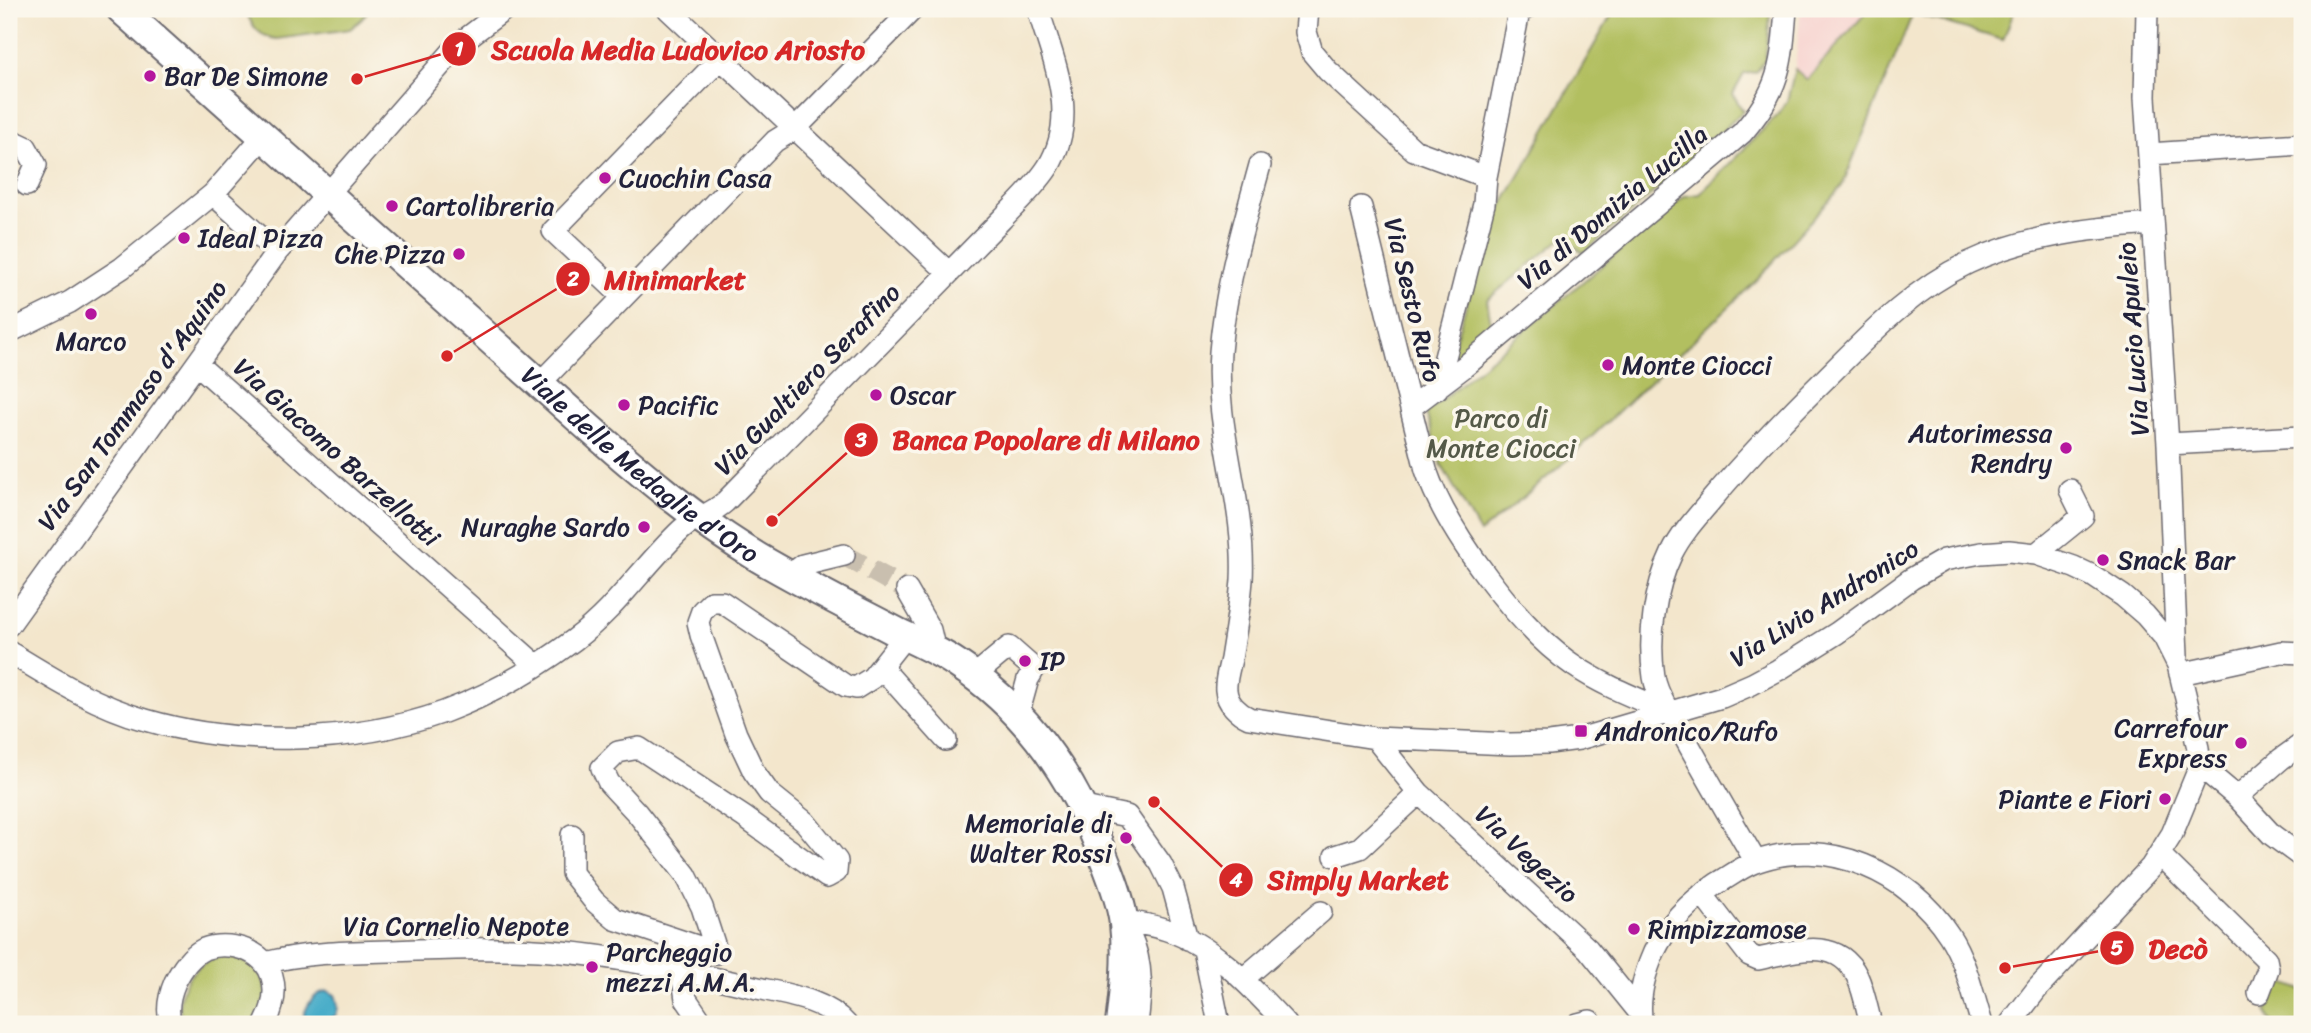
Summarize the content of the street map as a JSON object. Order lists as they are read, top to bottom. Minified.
{"streets":{"main road":["Viale delle Medaglie d'Oro"],"street":["Via di Domizia Lucilla","Via Sesto Rufo","Via Lucio Apuleio","Via Gualtiero Serafino","Via San Tommaso d'Aquino","Via Giacomo Barzellotti","Via Livio Andronico","Via Vegezio","Via Cornelio Nepote"]},"crossings":[["Via di Domizia Lucilla","Via Sesto Rufo"],["Via Sesto Rufo","Via Livio Andronico"],["Via Lucio Apuleio","Via Livio Andronico"],["Via Gualtiero Serafino","Via Giacomo Barzellotti"],["Via Gualtiero Serafino","Viale delle Medaglie d'Oro"],["Via San Tommaso d'Aquino","Via Giacomo Barzellotti"],["Via San Tommaso d'Aquino","Viale delle Medaglie d'Oro"],["Via Livio Andronico","Via Vegezio"]],"parks":["Parco di Monte Ciocci"],"places":{"other":["Bar De Simone","Scuola Media Ludovico Ariosto","Cuochin Casa","Cartolibreria","Ideal Pizza","Che Pizza","Marco","Minimarket","Monte Ciocci","Oscar","Pacific","Autorimessa Rendry","Banca Popolare di Milano","Nuraghe Sardo","Snack Bar","IP","Carrefour Express","Piante e Fiori","Simply Market","Memoriale di Walter Rossi","Rimpizzamose","Parcheggio mezzi A.M.A.","Decò"],"transit":["Andronico/Rufo"]}}
